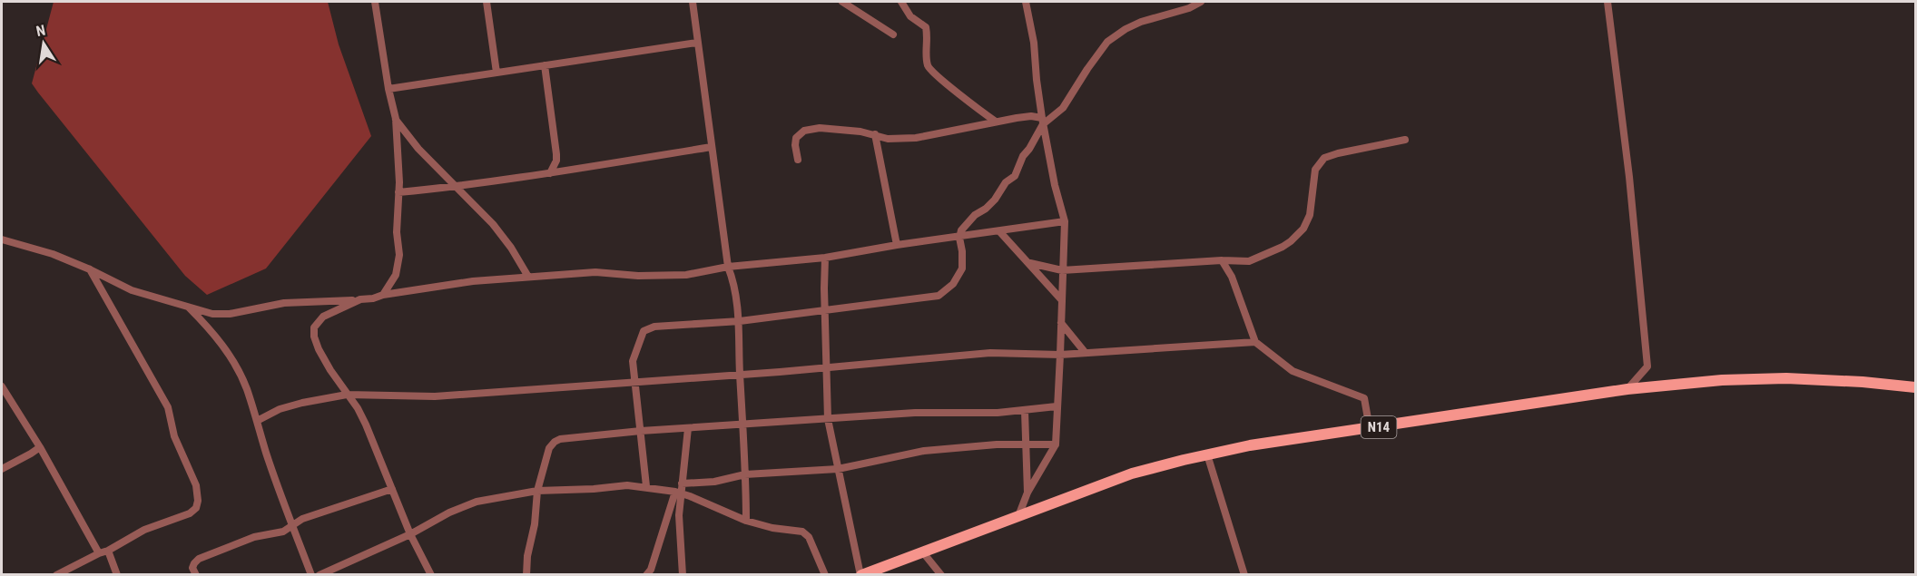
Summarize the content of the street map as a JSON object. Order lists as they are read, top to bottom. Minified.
{"streets":{"main road":["N14"]},"north":"top"}
